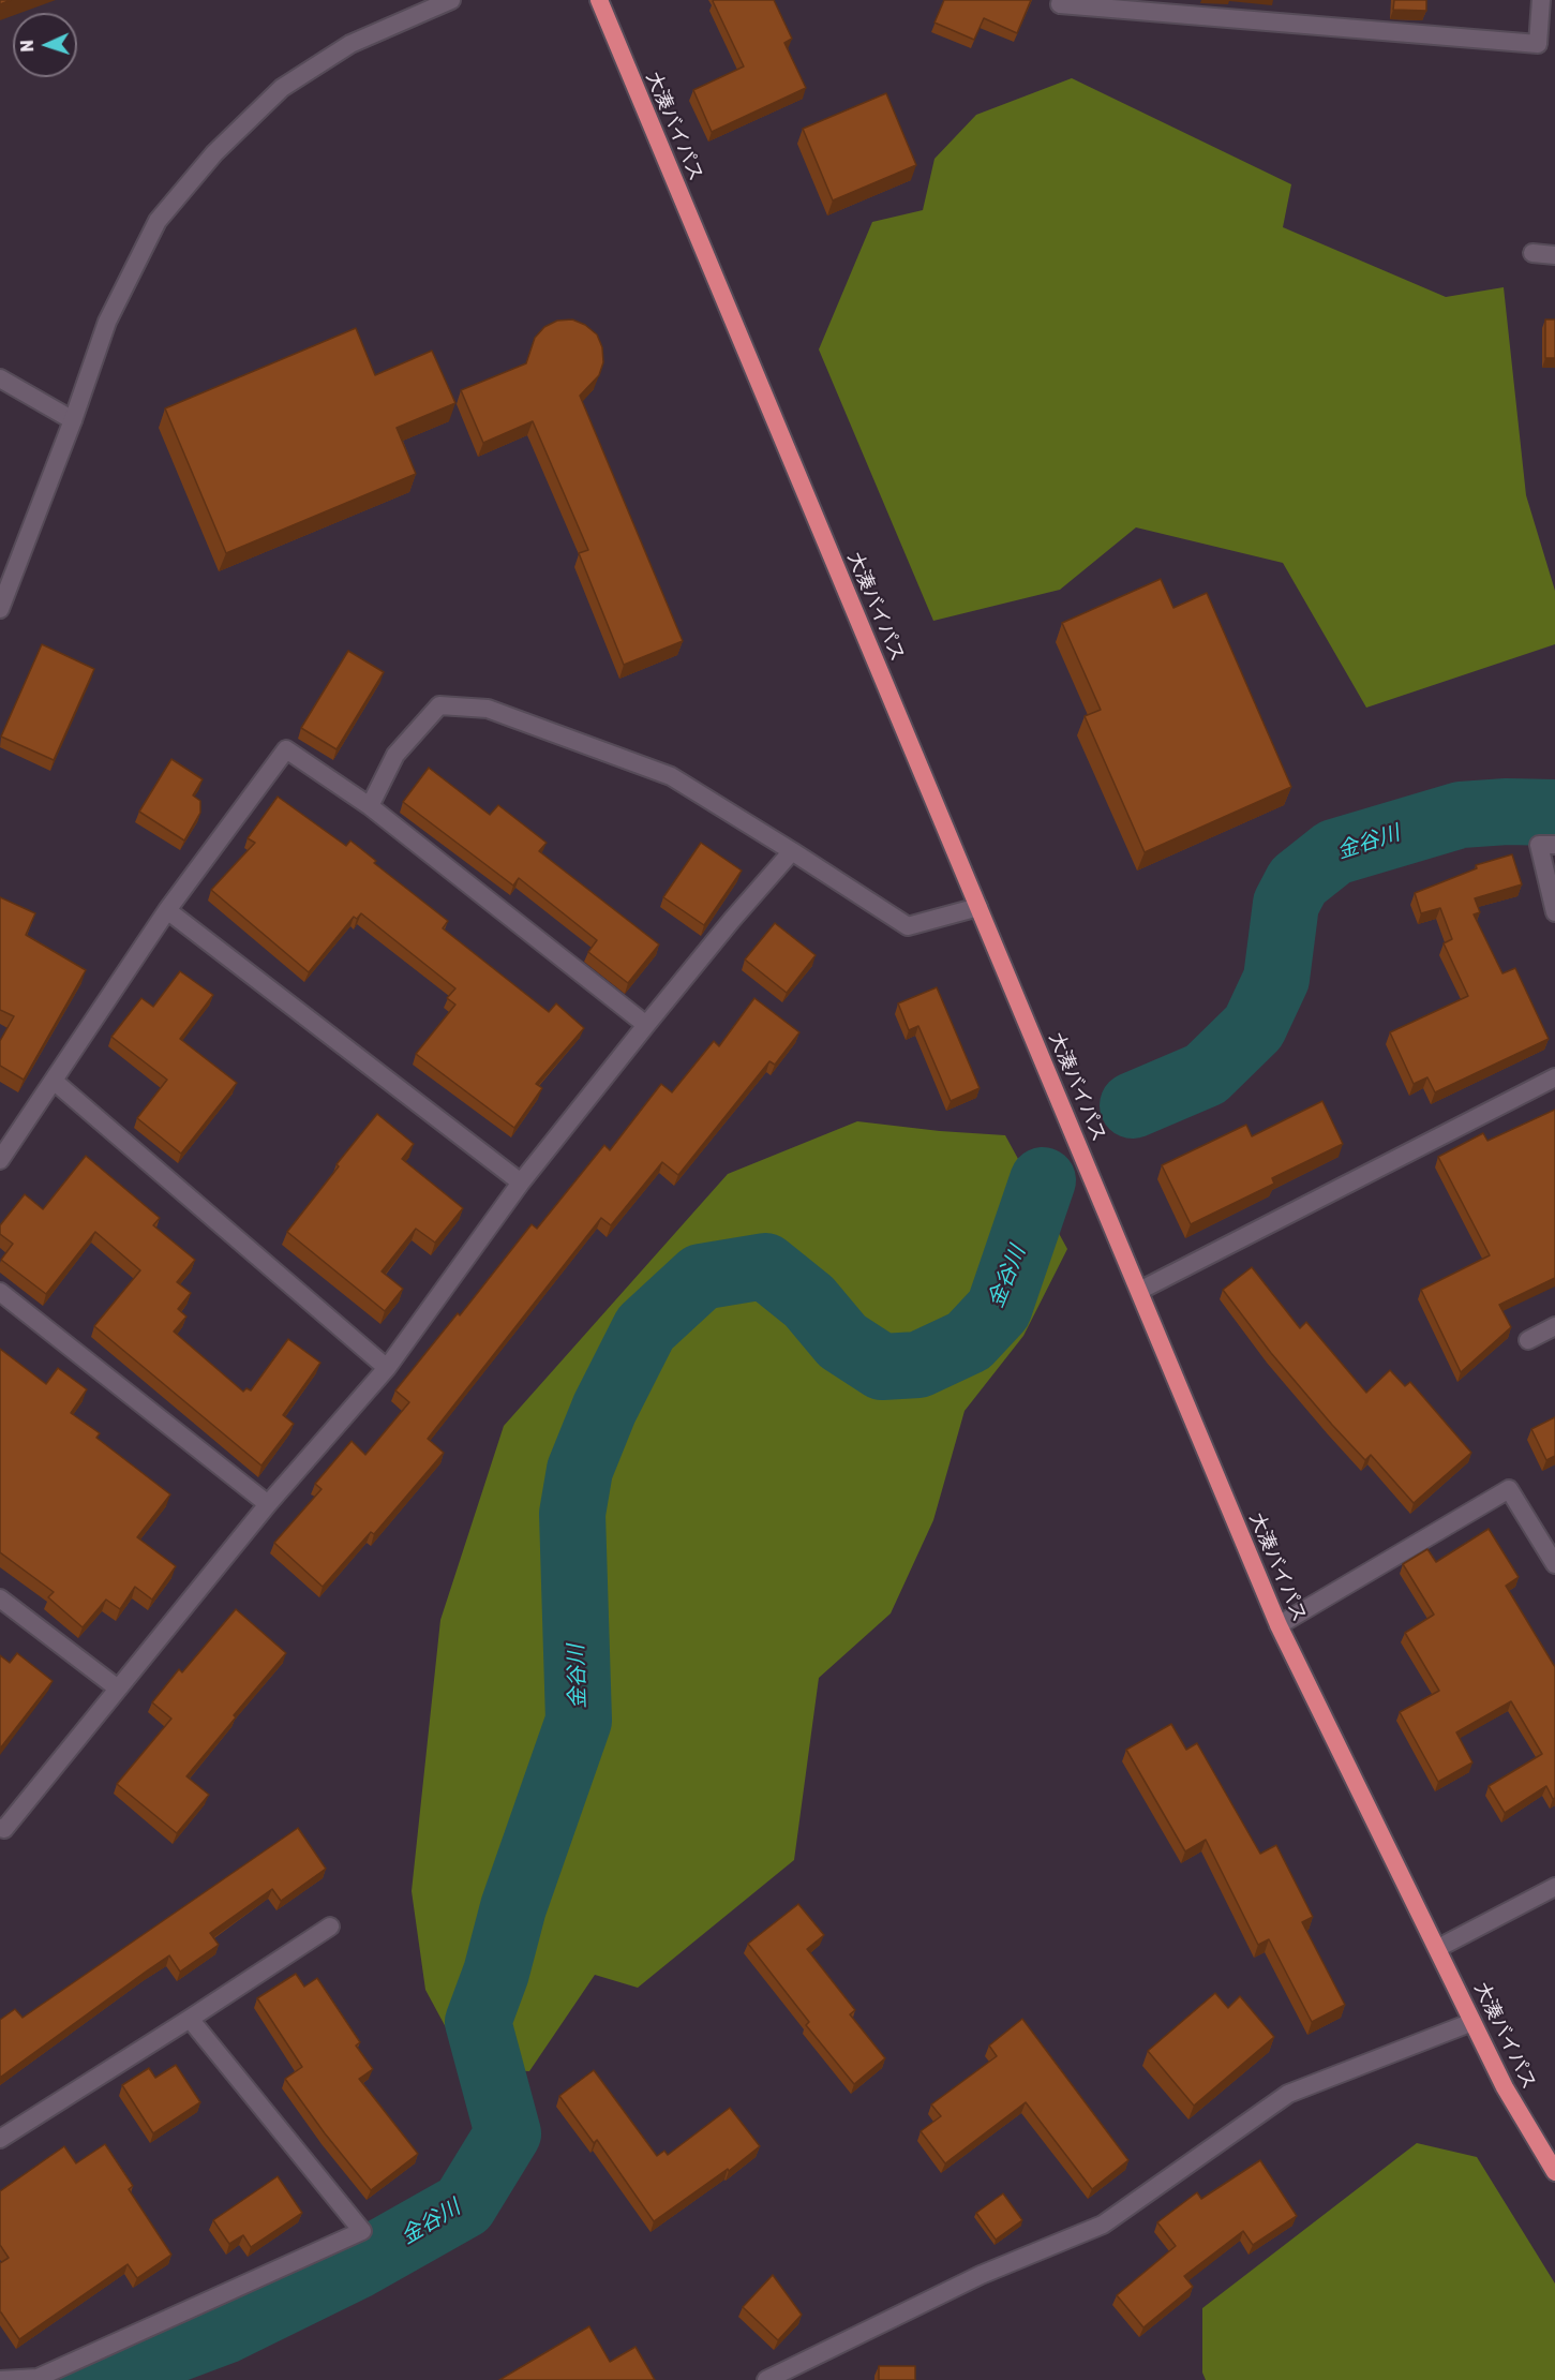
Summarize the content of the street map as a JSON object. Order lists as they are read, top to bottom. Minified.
{"streets":{"highway":["大湊バイパス"]},"water":["金谷川"],"north":"left"}
